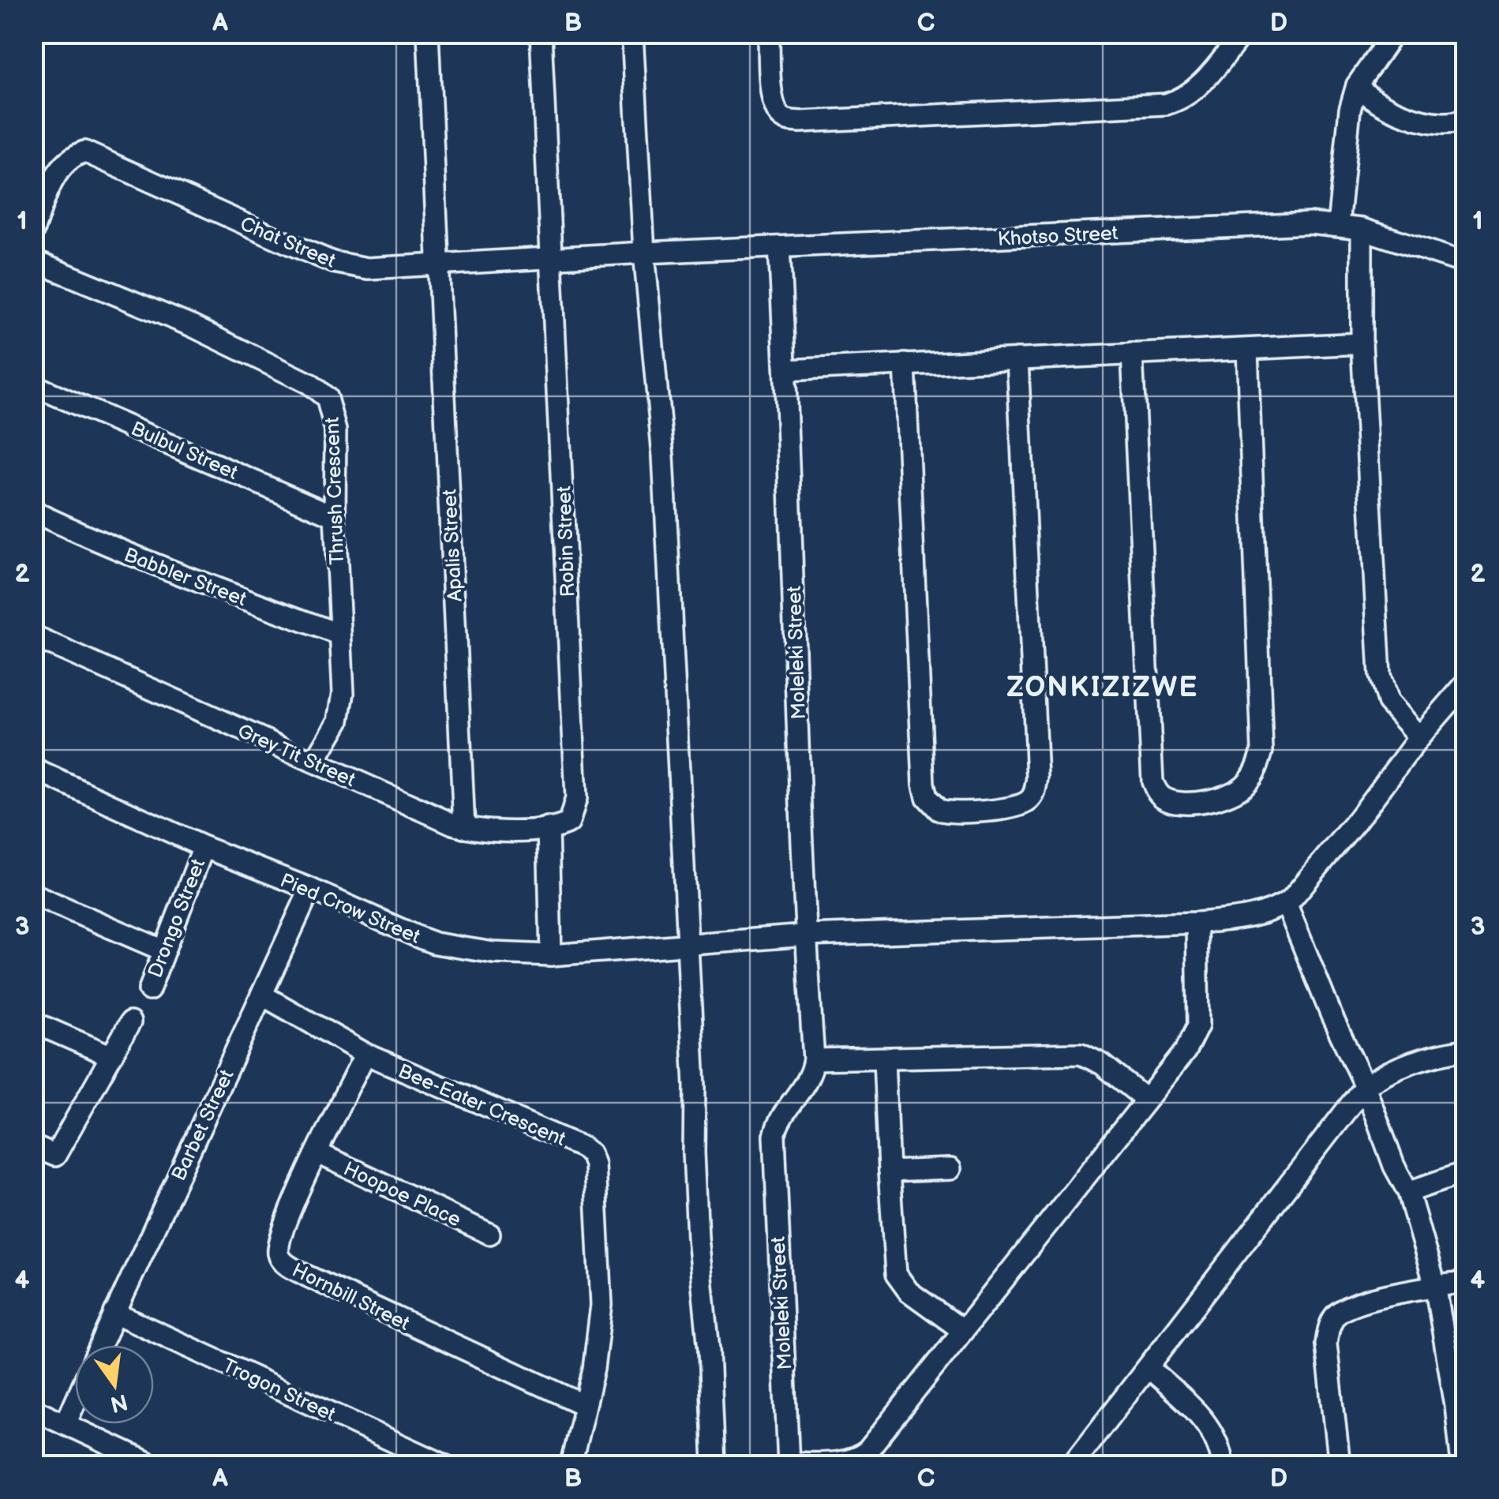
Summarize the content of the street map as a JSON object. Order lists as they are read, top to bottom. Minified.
{"streets":{"street":["Khotso Street","Chat Street","Bulbul Street","Thrush Crescent","Robin Street","Apalis Street","Babbler Street","Moleleki Street","Grey Tit Street","Pied Crow Street","Drongo Street","Bee-Eater Crescent","Barbet Street","Hoopoe Place","Hornbill Street","Trogon Street"]},"crossings":[["Khotso Street","Chat Street"],["Khotso Street","Moleleki Street"],["Chat Street","Robin Street"],["Chat Street","Apalis Street"],["Bulbul Street","Thrush Crescent"],["Thrush Crescent","Babbler Street"],["Thrush Crescent","Grey Tit Street"],["Robin Street","Grey Tit Street"],["Apalis Street","Grey Tit Street"],["Moleleki Street","Pied Crow Street"],["Pied Crow Street","Drongo Street"],["Pied Crow Street","Barbet Street"],["Bee-Eater Crescent","Barbet Street"],["Bee-Eater Crescent","Hornbill Street"],["Barbet Street","Trogon Street"],["Hoopoe Place","Hornbill Street"]],"districts":["ZONKIZIZWE"],"north":"bottom","grid":{"columns":["A","B","C","D"],"rows":["1","2","3","4"]}}
